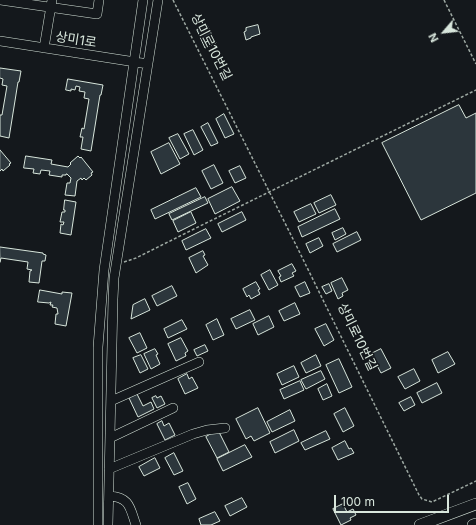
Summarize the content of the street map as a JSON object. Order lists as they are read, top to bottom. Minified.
{"streets":{"street":["상미1로"],"path":["상미로10번길"]},"scale_bar":"100 m","north":"bottom left"}
